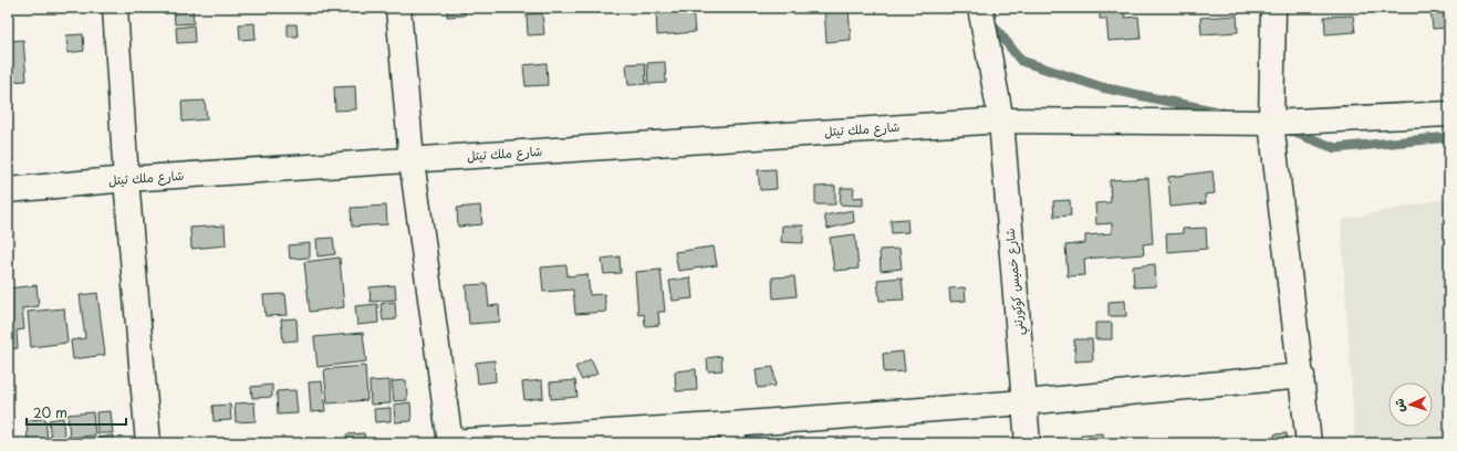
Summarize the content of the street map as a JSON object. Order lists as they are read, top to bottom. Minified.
{"streets":{"street":["شارع ملك تيتل","شارع خميس كوكورتني"]},"crossings":[["شارع ملك تيتل","شارع خميس كوكورتني"]],"scale_bar":"20 m","north":"left"}
